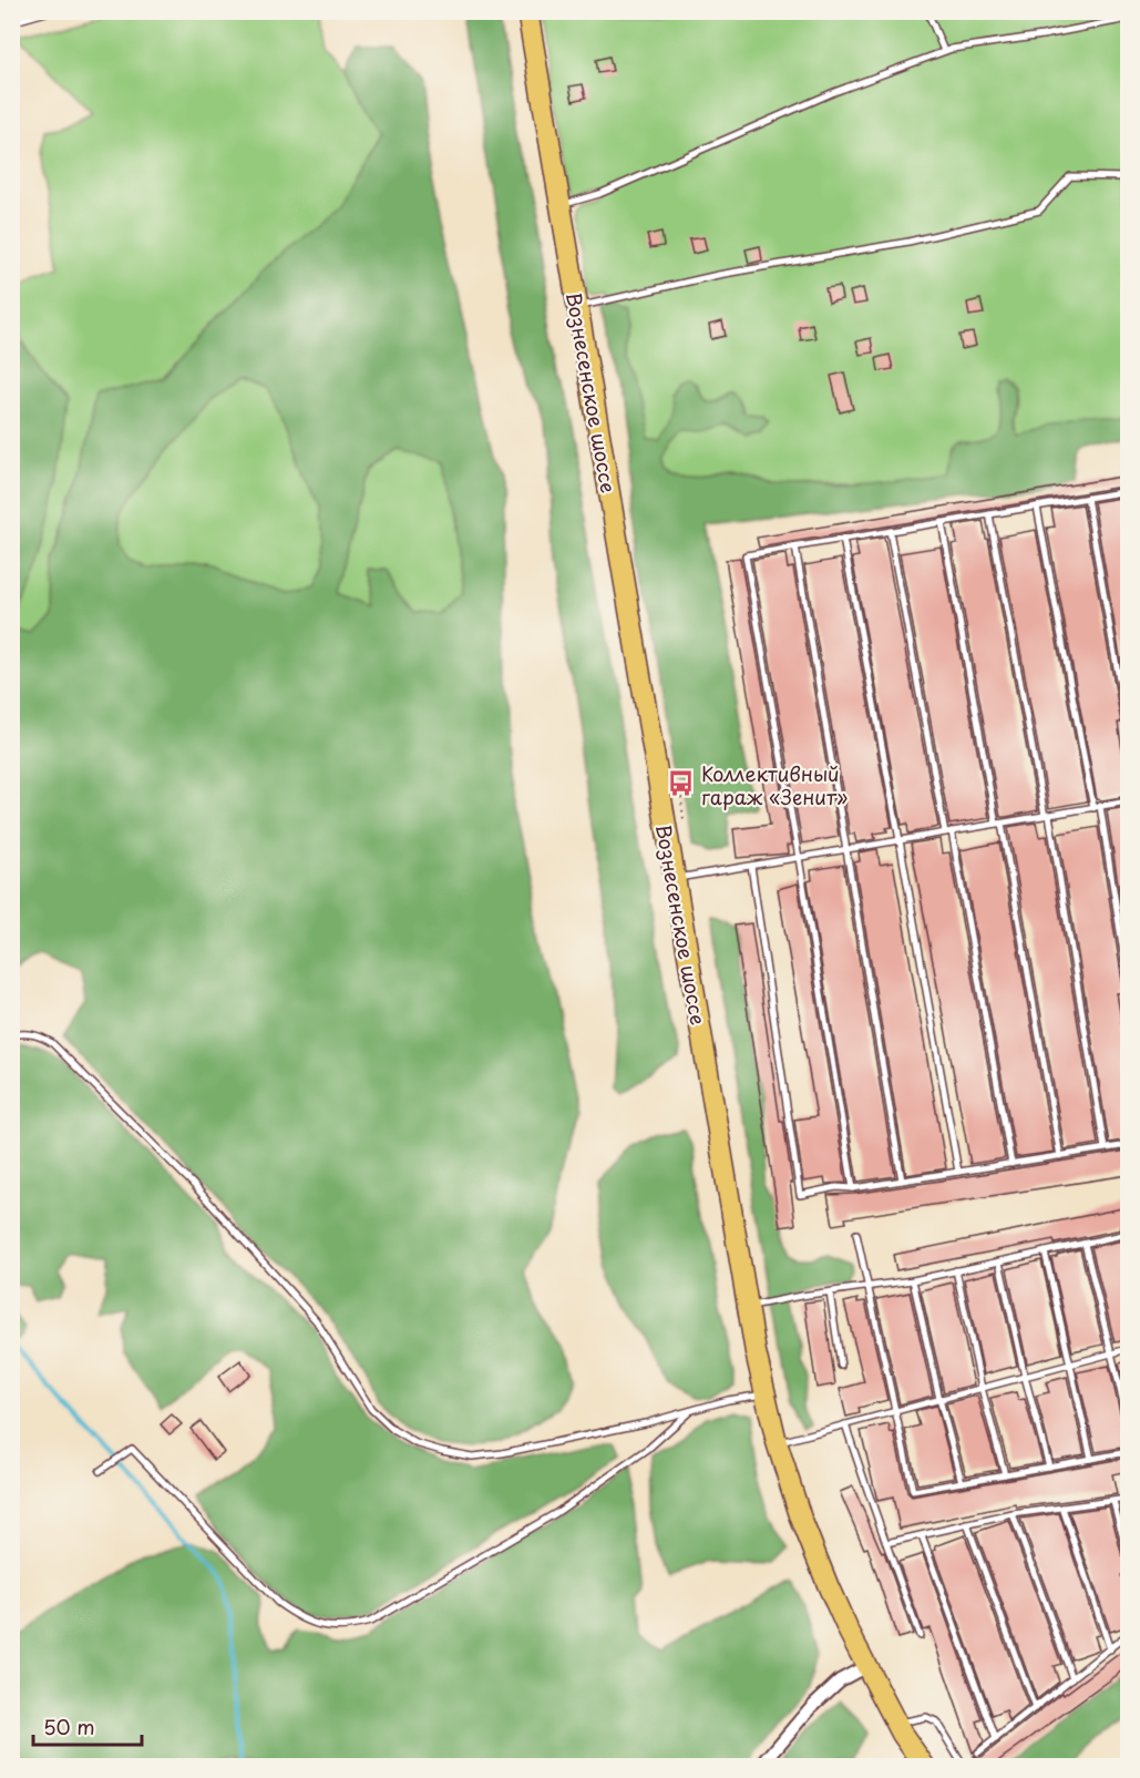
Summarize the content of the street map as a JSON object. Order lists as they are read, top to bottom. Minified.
{"streets":{"main road":["Вознесенское шоссе"]},"places":{"bus stop":["Коллективный гараж «Зенит»"]},"scale_bar":"50 m"}
